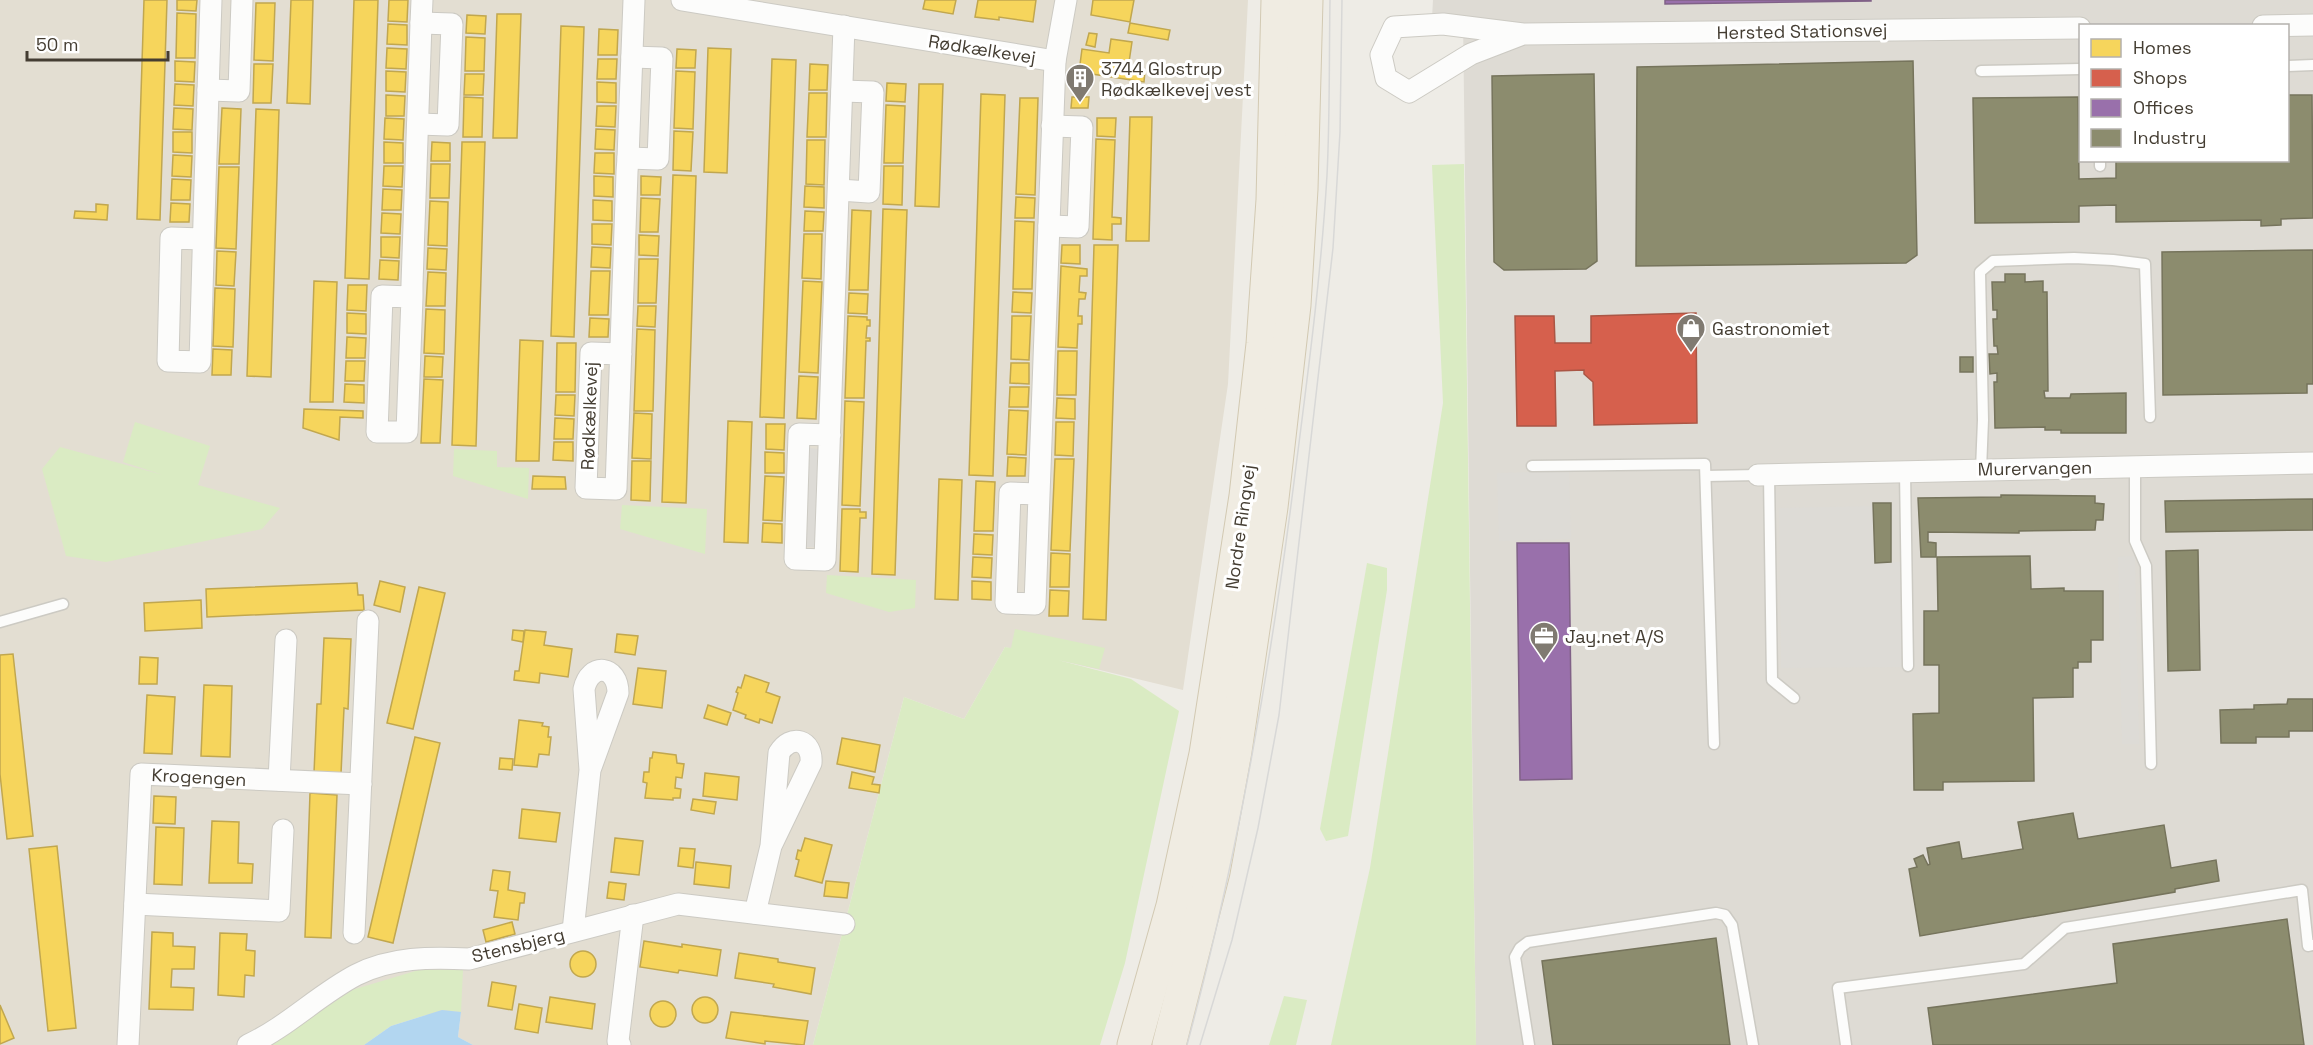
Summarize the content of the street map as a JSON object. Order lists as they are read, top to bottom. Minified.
{"streets":{"main road":["Nordre Ringvej"],"street":["Hersted Stationsvej","Rødkælkevej","Murervangen","Krogengen","Stensbjerg"]},"places":{"building":["3744 Glostrup Rødkælkevej vest"],"shop":["Gastronomiet"],"office":["Jay.net A/S"]},"legend":["Homes","Shops","Offices","Industry"],"scale_bar":"50 m"}
